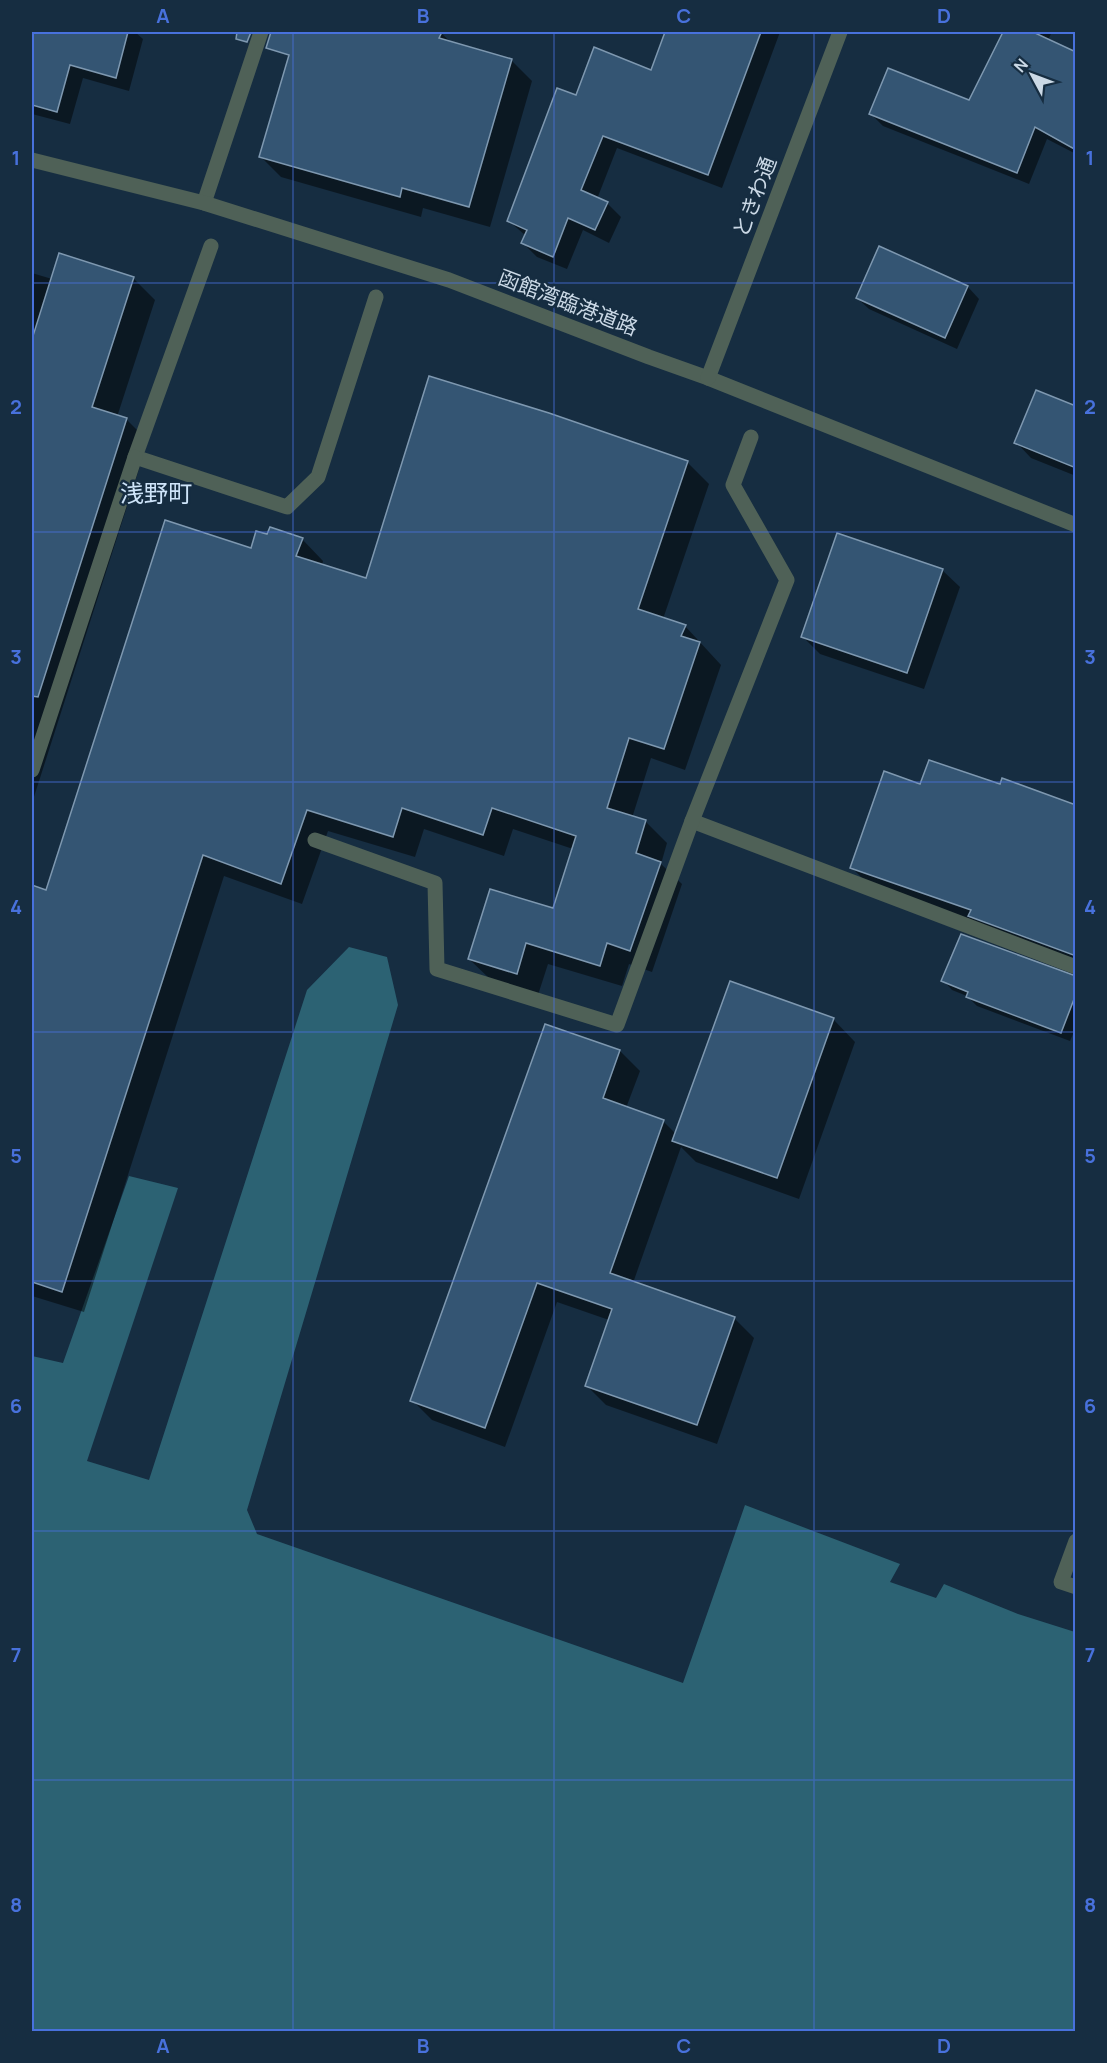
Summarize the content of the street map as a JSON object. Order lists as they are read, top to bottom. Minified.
{"streets":{"street":["ときわ通","函館湾臨港道路"]},"crossings":[["ときわ通","函館湾臨港道路"]],"districts":["浅野町"],"north":"top left","grid":{"columns":["A","B","C","D"],"rows":["1","2","3","4","5","6","7","8"]}}
